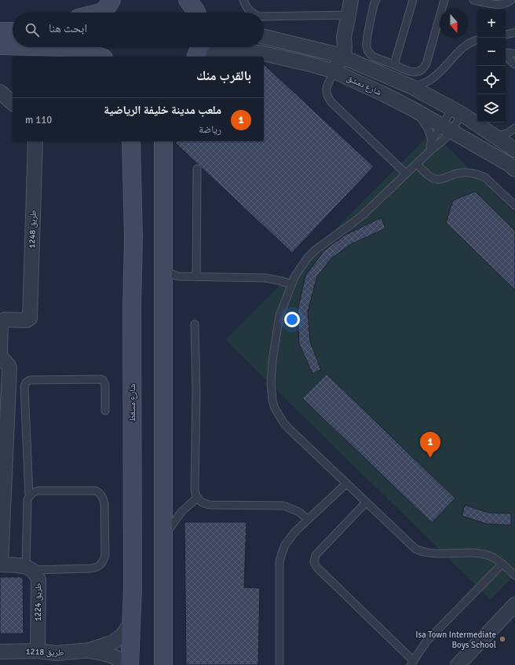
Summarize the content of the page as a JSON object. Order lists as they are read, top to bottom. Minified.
{"streets":{"street":["شارع دمشق","طريق 1248","شارع مسقط","طريق 1224","طريق 1218"]},"crossings":[["شارع مسقط","طريق 1218"],["طريق 1224","طريق 1218"]],"places":["Isa Town Intermediate Boys School"],"north":"bottom","page":{"map_buttons":["+","−"],"search":"ابحث هنا","heading":"بالقرب منك","list":[{"mark":"1","name":"ملعب مدينة خليفة الرياضية","note":"رياضة","value":"110 m"}],"pins":"1"}}
